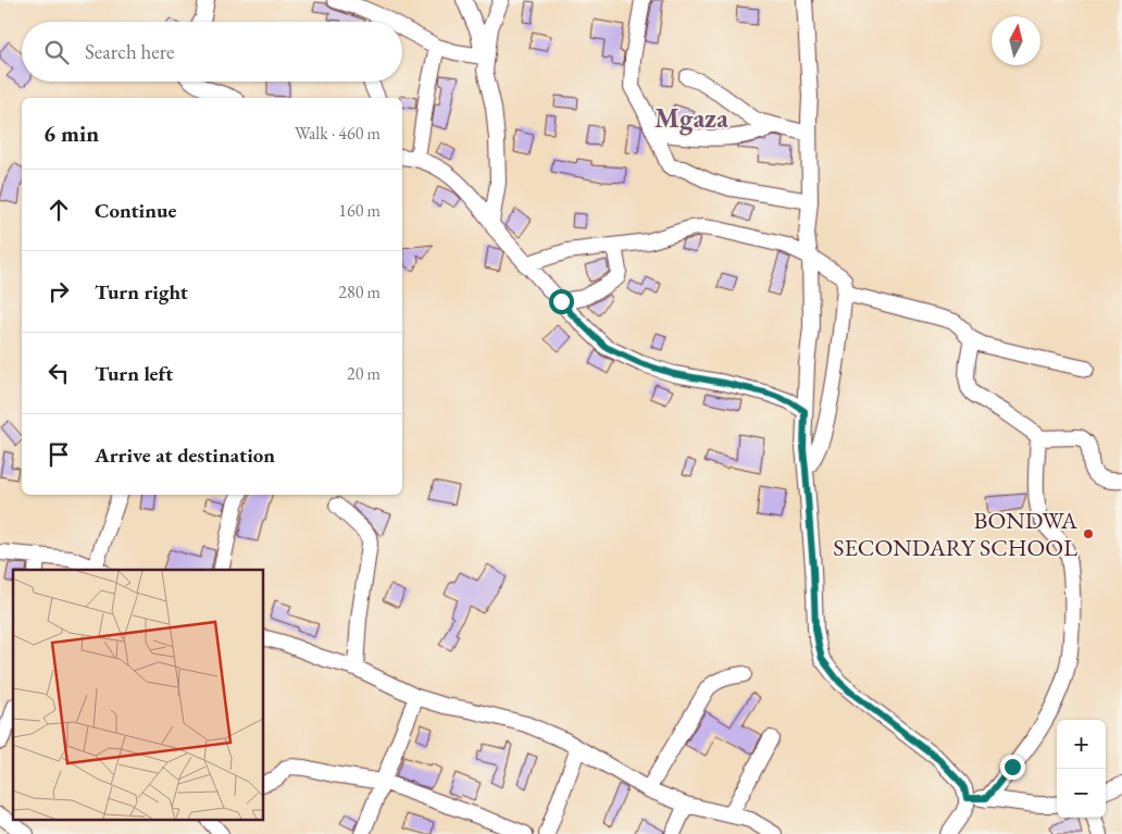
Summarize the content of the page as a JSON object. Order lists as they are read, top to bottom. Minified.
{"districts":["Mgaza"],"places":["BONDWA SECONDARY SCHOOL"],"north":"top","page":{"search":"Search here","heading":["6 min","Walk · 460 m"],"list":[["Continue","160 m"],["Turn right","280 m"],["Turn left","20 m"],"Arrive at destination"],"map_buttons":["+","−"]}}
